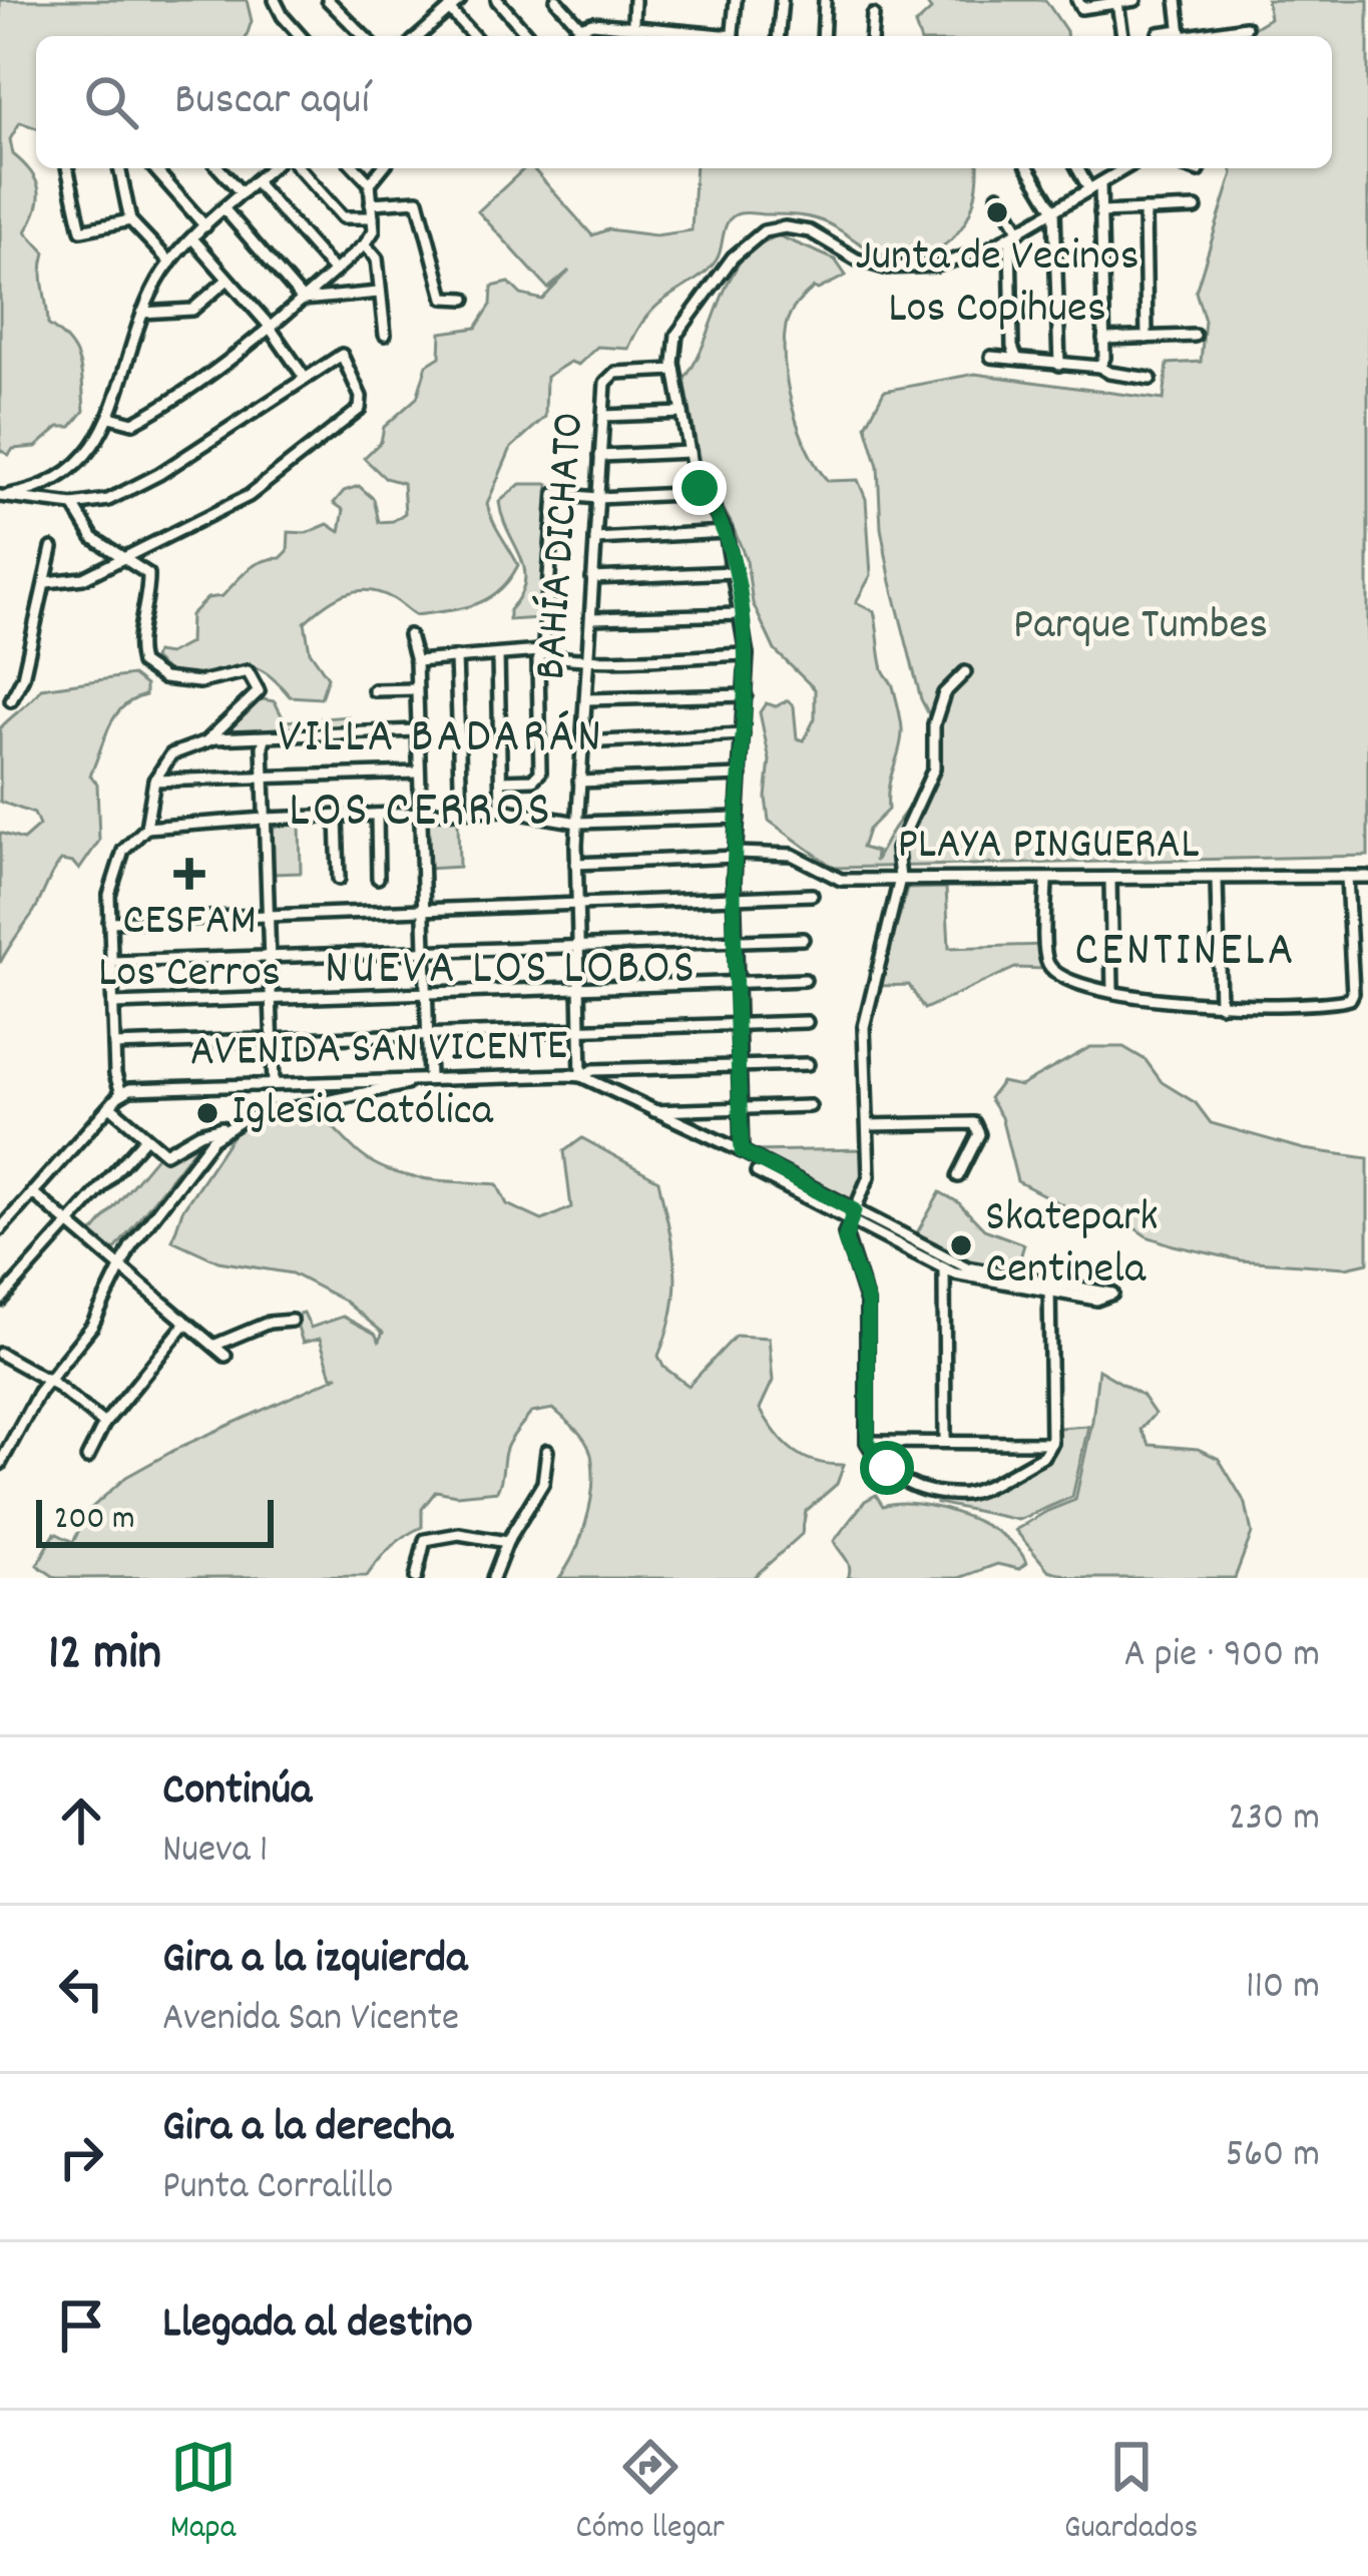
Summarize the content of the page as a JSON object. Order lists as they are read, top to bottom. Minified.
{"streets":{"street":["BAHÍA DICHATO","PLAYA PINGUERAL","AVENIDA SAN VICENTE"]},"crossings":[["BAHÍA DICHATO","PLAYA PINGUERAL"],["BAHÍA DICHATO","AVENIDA SAN VICENTE"]],"districts":["VILLA BADARÁN","LOS CERROS","CENTINELA","NUEVA LOS LOBOS"],"parks":["Parque Tumbes"],"places":{"other":["Junta de Vecinos Los Copihues","Iglesia Católica","Skatepark Centinela"],"health":["CESFAM Los Cerros"]},"scale_bar":"200 m","page":{"search":"Buscar aquí","scale":"200 m","heading":["12 min","A pie · 900 m"],"list":[["Continúa","Nueva 1","230 m"],["Gira a la izquierda","Avenida San Vicente","110 m"],["Gira a la derecha","Punta Corralillo","560 m"],"Llegada al destino"],"nav":["Mapa","Cómo llegar","Guardados"]}}
